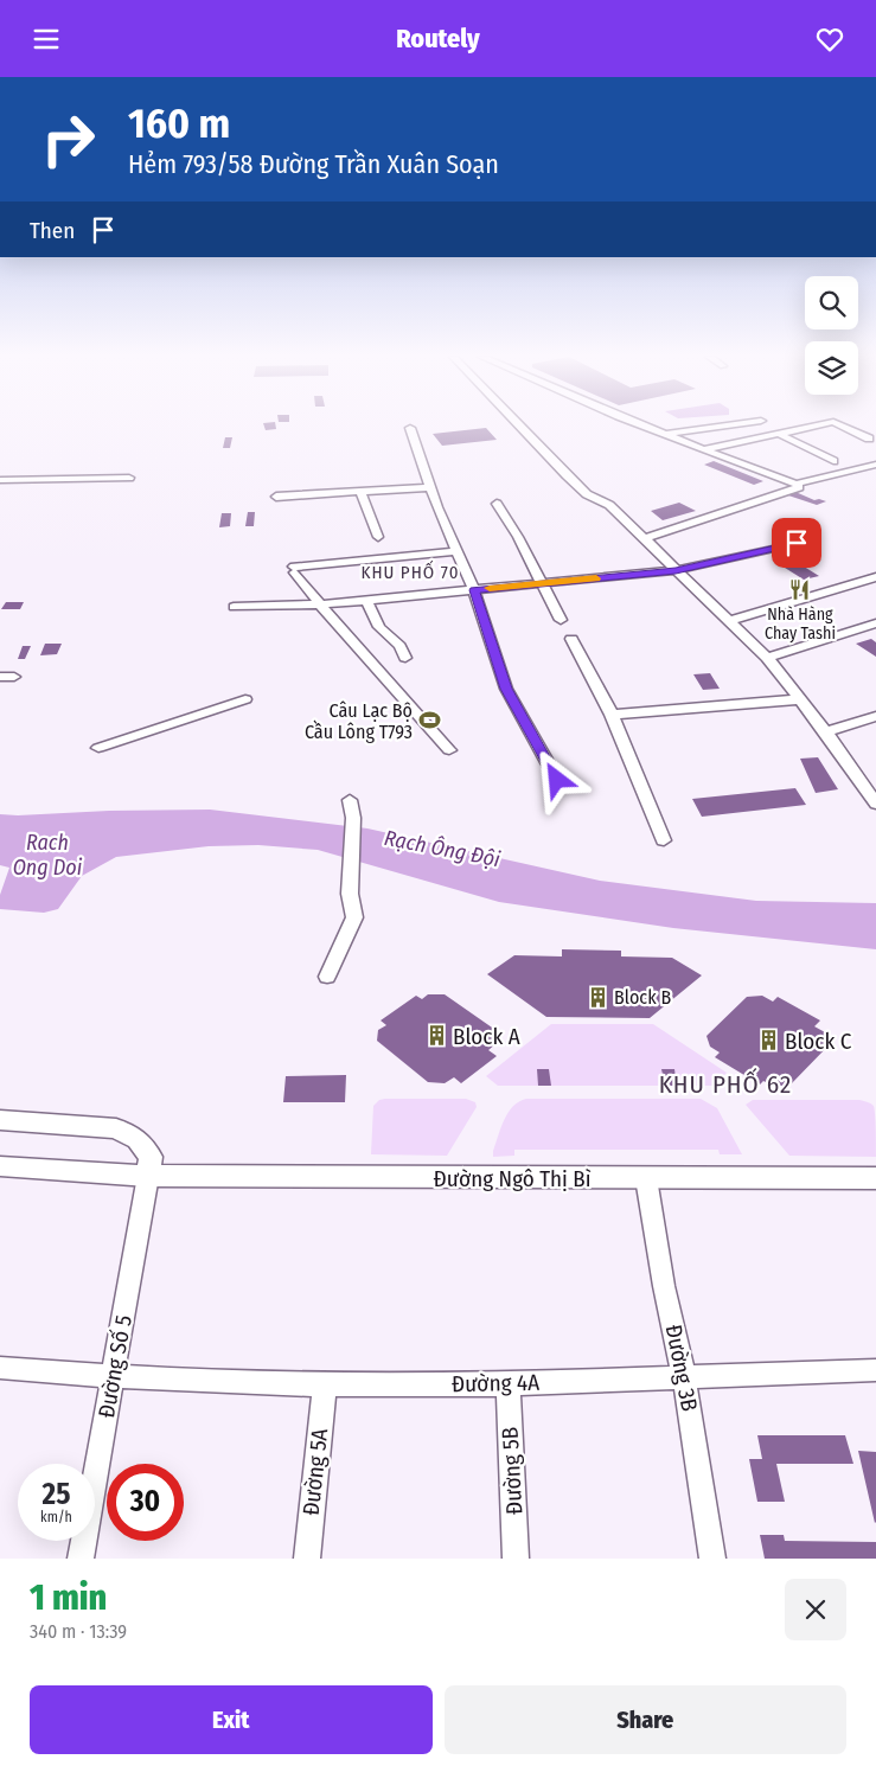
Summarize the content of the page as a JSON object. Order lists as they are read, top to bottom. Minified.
{"streets":{"street":["Đường Ngô Thị Bì","Đường Số 5","Đường 3B","Đường 4A","Đường 5B","Đường 5A"]},"crossings":[["Đường Ngô Thị Bì","Đường Số 5"],["Đường Ngô Thị Bì","Đường 3B"],["Đường Số 5","Đường 4A"],["Đường 3B","Đường 4A"],["Đường 4A","Đường 5B"],["Đường 4A","Đường 5A"]],"districts":["KHU PHỐ 70","KHU PHỐ 62"],"water":["Rach Ong Doi","Rạch Ông Đội"],"places":{"restaurant":["Nhà Hàng Chay Tashi"],"sports":["Câu Lạc Bộ Cầu Lông T793"],"building":["Block B","Block A","Block C"]},"page":{"header":"Routely","turn":["160 m","Hẻm 793/58 Đường Trần Xuân Soạn"],"then":"Then","speed":"25 km/h","limit":"30","heading":["1 min","340 m · 13:39"],"buttons":["Exit","Share"]}}
